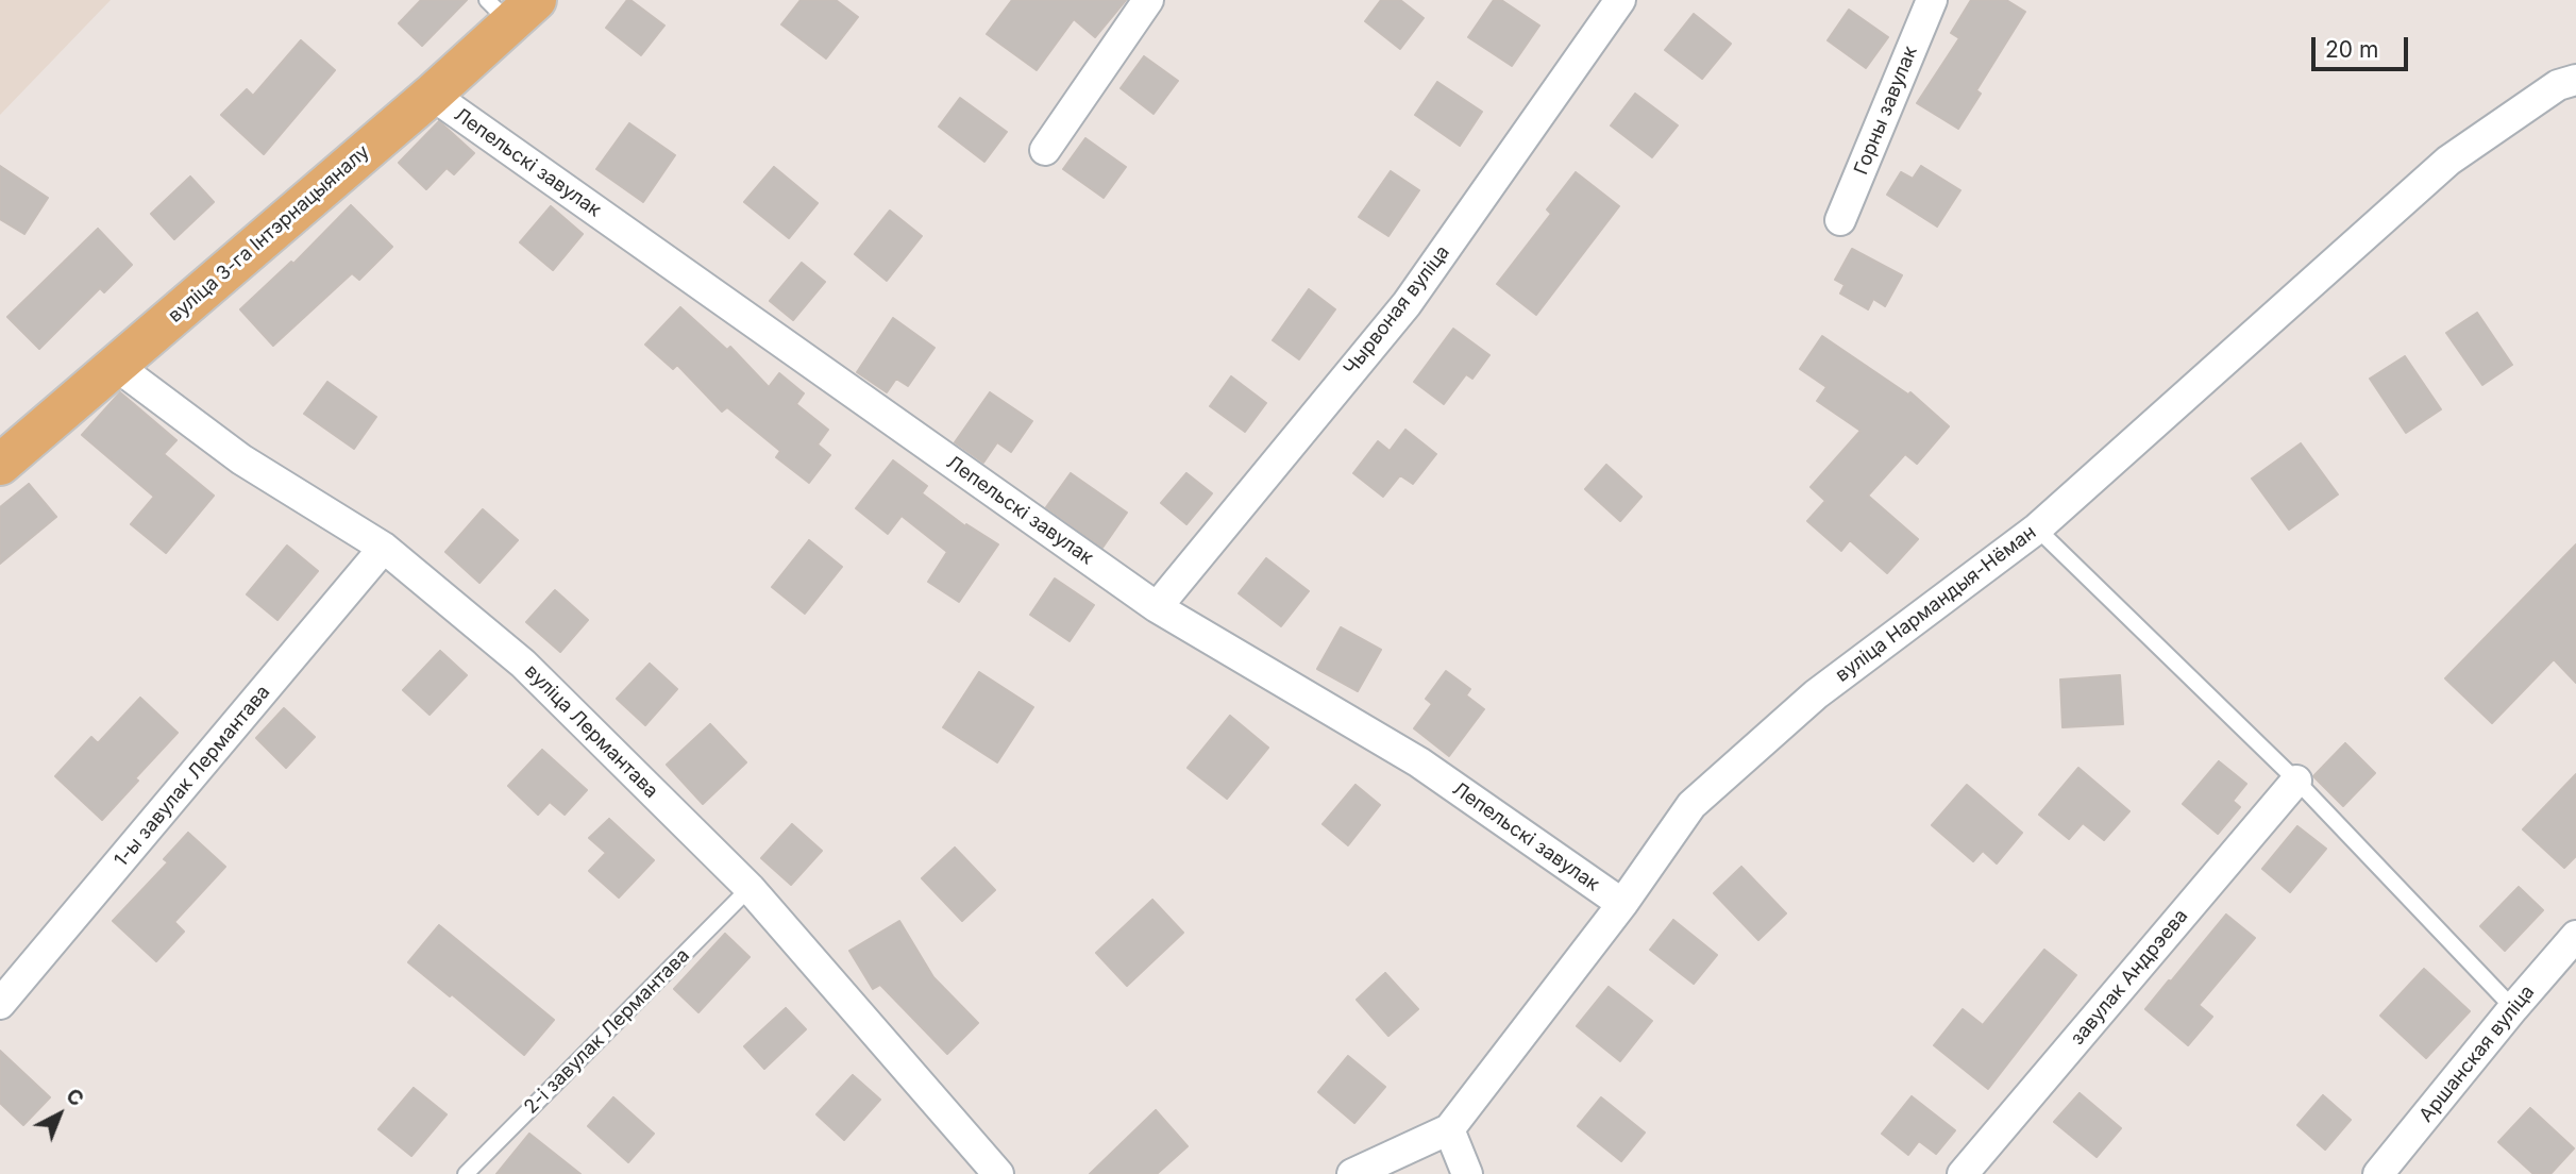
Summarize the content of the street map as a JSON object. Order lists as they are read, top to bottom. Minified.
{"streets":{"main road":["вуліца 3-га Інтэрнацыяналу"],"street":["Горны завулак","Лепельскі завулак","Чырвоная вуліца","вуліца Нармандыя-Нёман","вуліца Лермантава","1-ы завулак Лермантава","завулак Андрэева","Аршанская вуліца"],"lane":["2-і завулак Лермантава"]},"crossings":[["Лепельскі завулак","вуліца 3-га Інтэрнацыяналу"],["Лепельскі завулак","Чырвоная вуліца"],["Лепельскі завулак","вуліца Нармандыя-Нёман"],["вуліца 3-га Інтэрнацыяналу","вуліца Лермантава"],["вуліца Лермантава","1-ы завулак Лермантава"],["вуліца Лермантава","2-і завулак Лермантава"]],"scale_bar":"20 m","north":"top right"}
